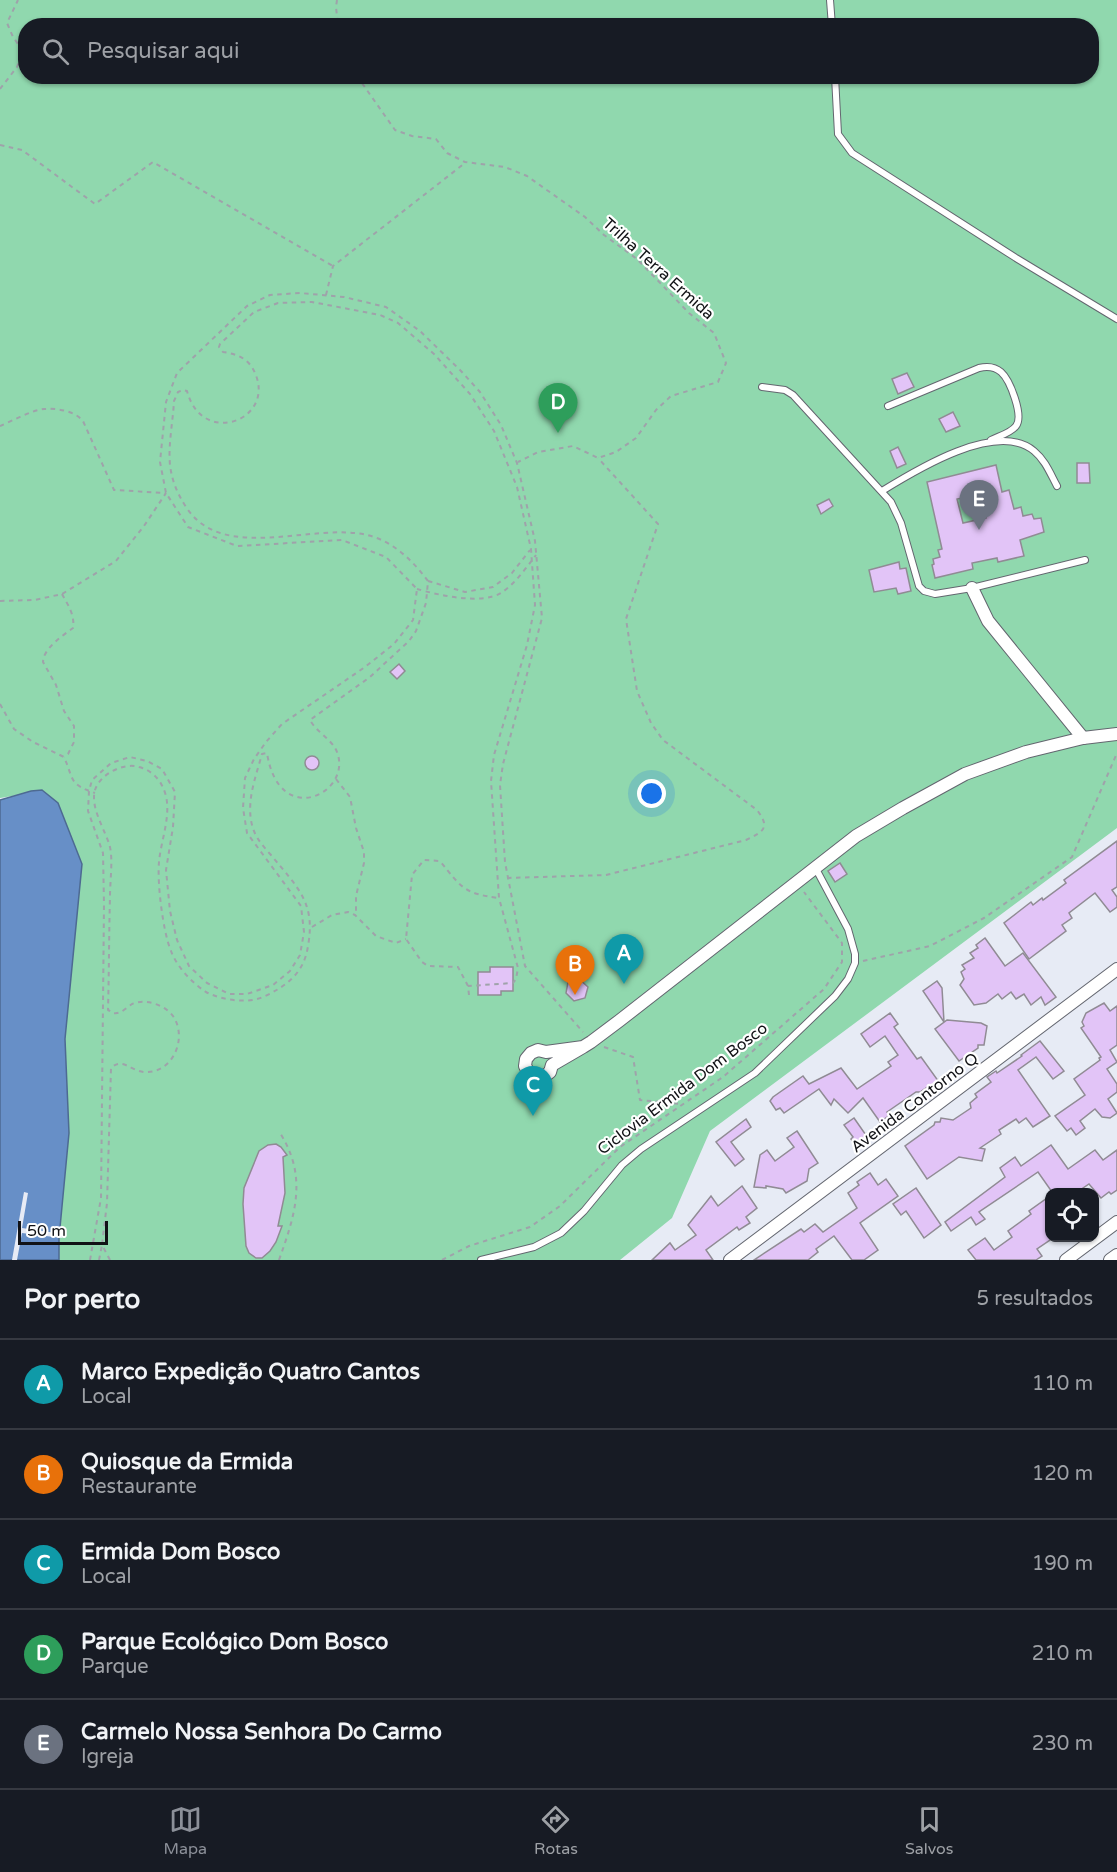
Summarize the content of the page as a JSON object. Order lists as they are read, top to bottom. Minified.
{"streets":{"street":["Avenida Contorno Q"],"path":["Trilha Terra Ermida","Ciclovia Ermida Dom Bosco"]},"scale_bar":"50 m","page":{"search":"Pesquisar aqui","pins":["D","E","A","B","C"],"scale":"50 m","heading":["Por perto","5 resultados"],"list":[{"mark":"A","name":"Marco Expedição Quatro Cantos","note":"Local","value":"110 m"},{"mark":"B","name":"Quiosque da Ermida","note":"Restaurante","value":"120 m"},{"mark":"C","name":"Ermida Dom Bosco","note":"Local","value":"190 m"},{"mark":"D","name":"Parque Ecológico Dom Bosco","note":"Parque","value":"210 m"},{"mark":"E","name":"Carmelo Nossa Senhora Do Carmo","note":"Igreja","value":"230 m"}],"nav":["Mapa","Rotas","Salvos"]}}
